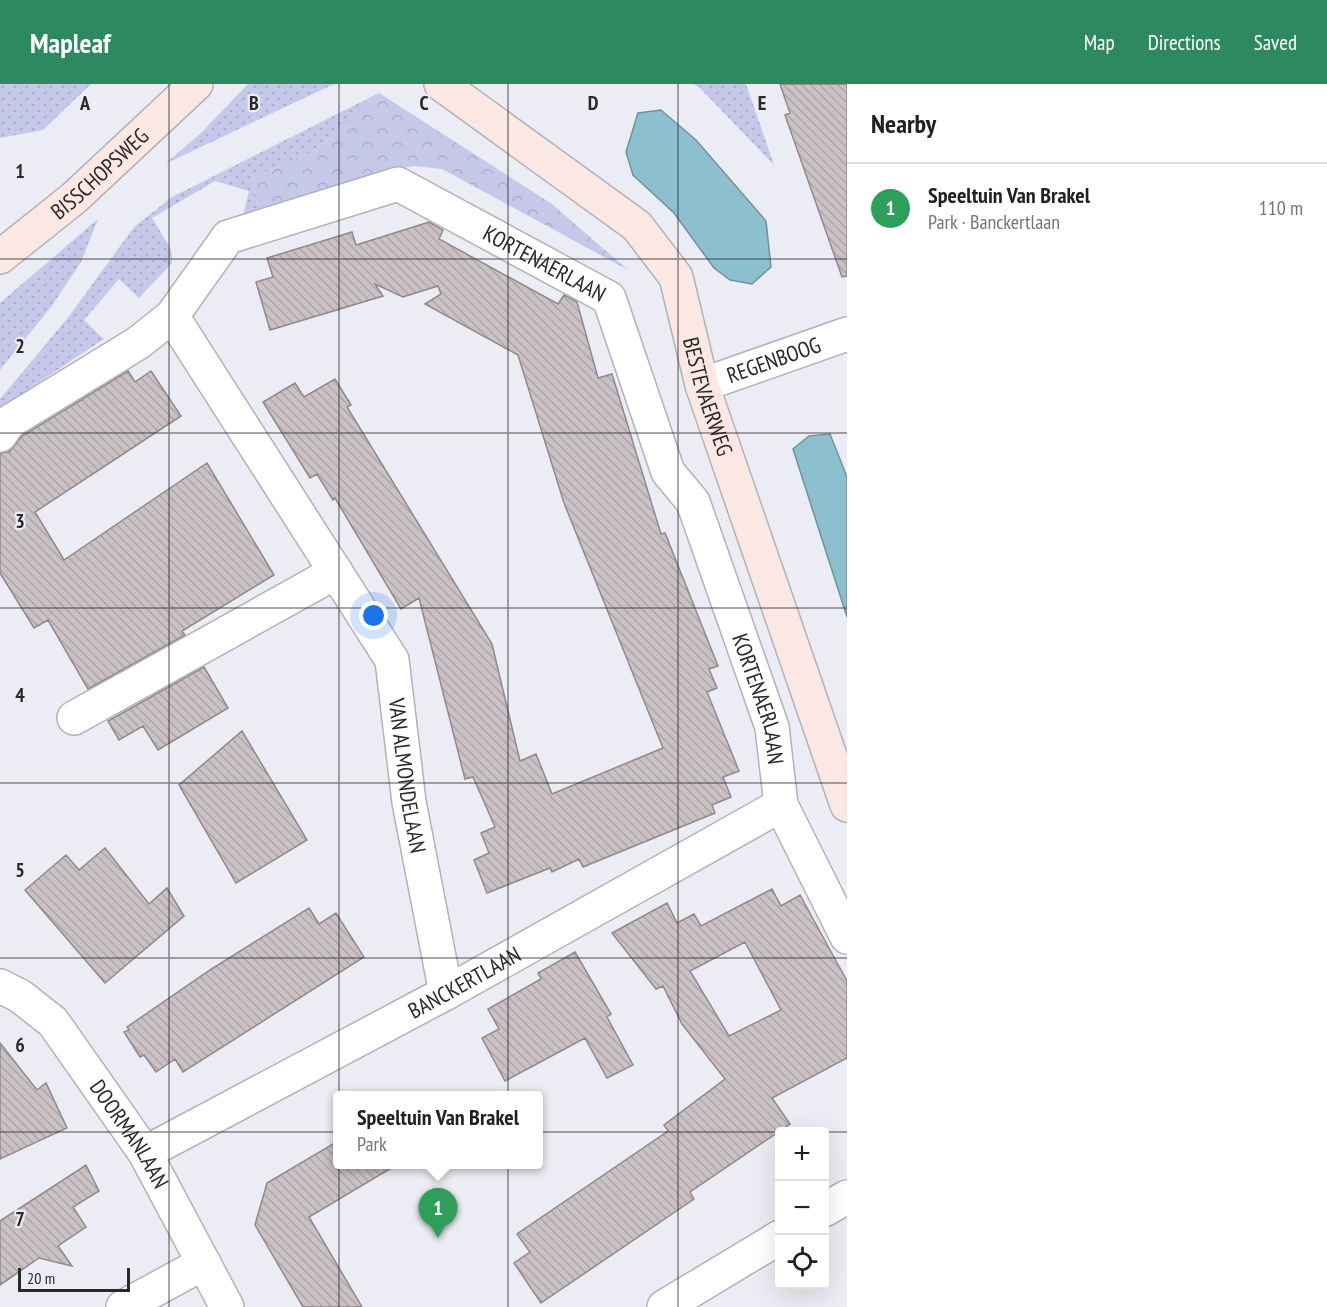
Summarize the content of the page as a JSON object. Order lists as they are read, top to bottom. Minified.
{"streets":{"street":["BISSCHOPSWEG","KORTENAERLAAN","REGENBOOG","BESTEVAERWEG","VAN ALMONDELAAN","BANCKERTLAAN","DOORMANLAAN"]},"crossings":[["KORTENAERLAAN","VAN ALMONDELAAN"],["KORTENAERLAAN","BANCKERTLAAN"],["REGENBOOG","BESTEVAERWEG"],["VAN ALMONDELAAN","BANCKERTLAAN"],["BANCKERTLAAN","DOORMANLAAN"]],"scale_bar":"20 m","page":{"header":"Mapleaf","nav":["Map","Directions","Saved"],"heading":"Nearby","list":[{"mark":"1","name":"Speeltuin Van Brakel","note":"Park · Banckertlaan","value":"110 m"}],"popup":["Speeltuin Van Brakel","Park"],"map_buttons":["+","−"],"pins":"1","scale":"20 m"},"grid":{"columns":["A","B","C","D","E"],"rows":["1","2","3","4","5","6","7"]}}
